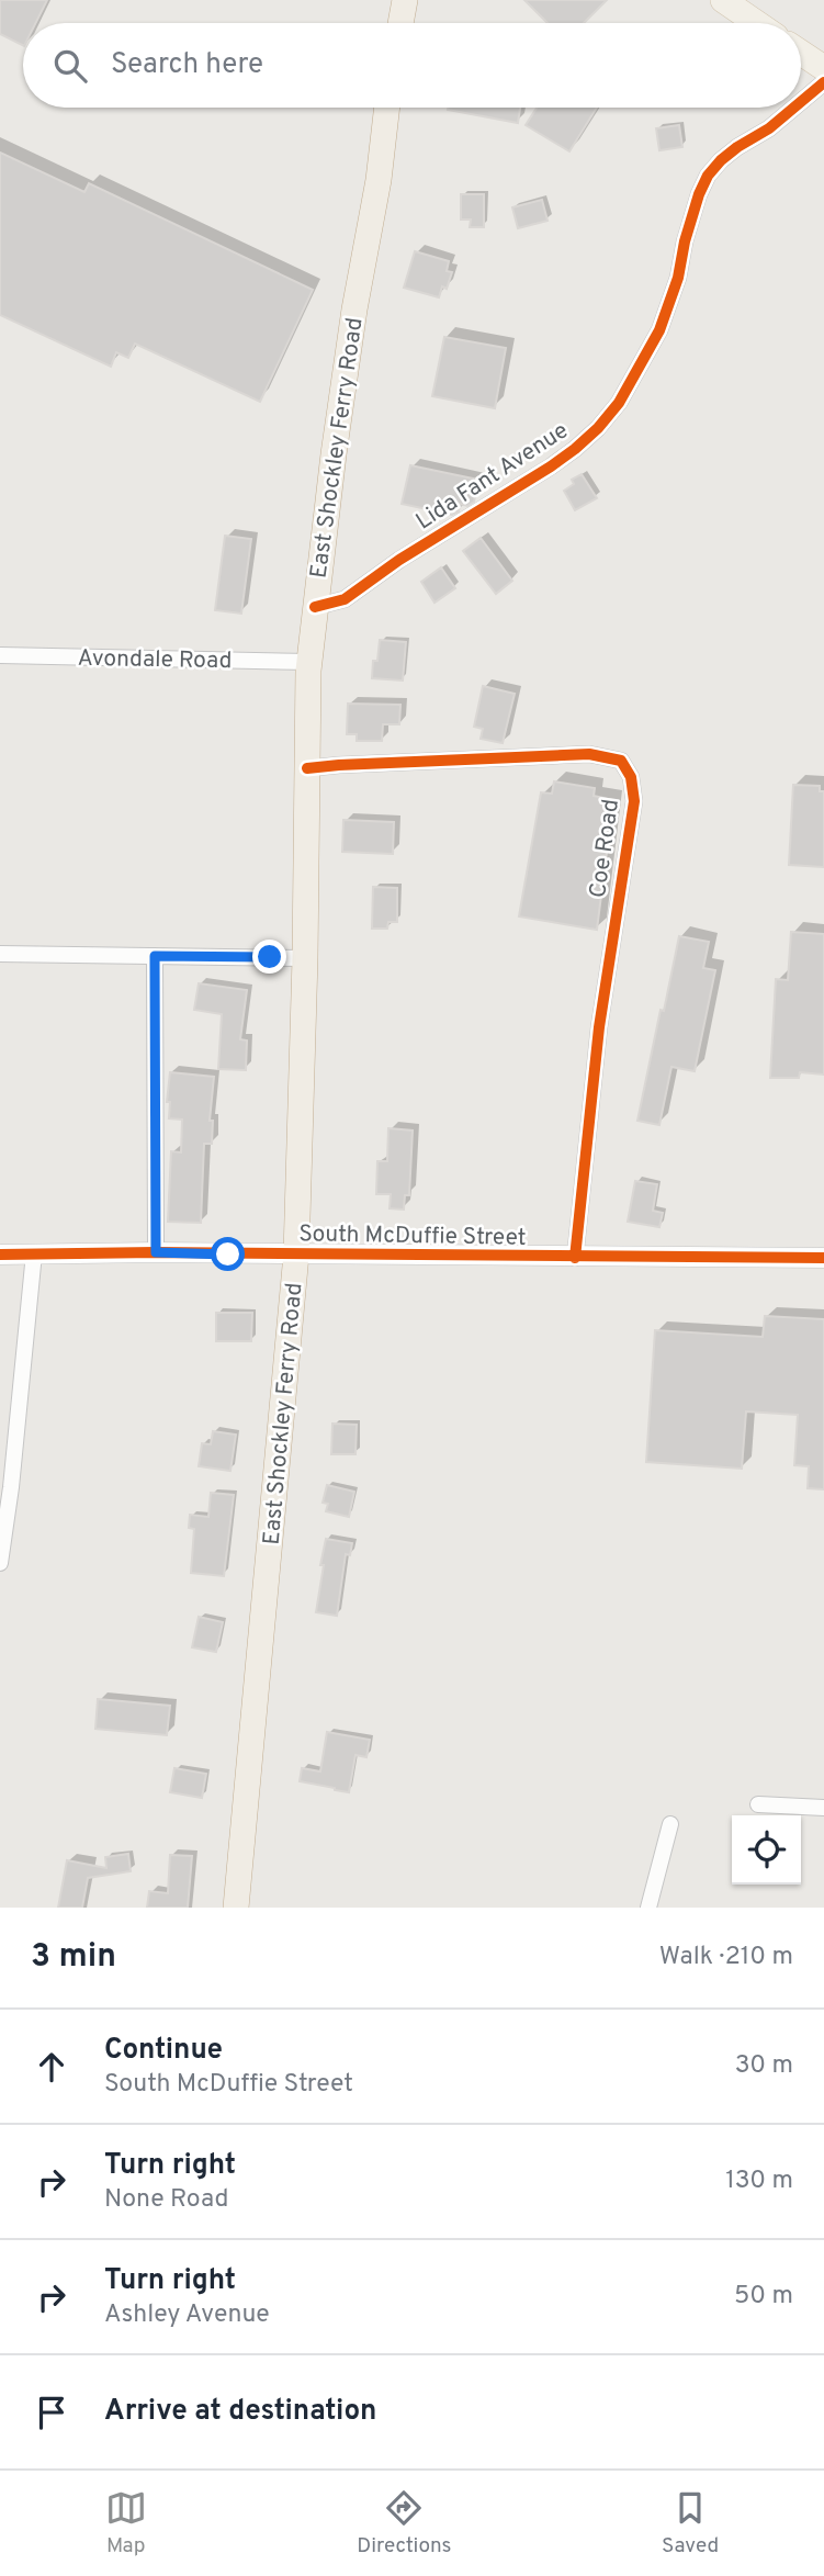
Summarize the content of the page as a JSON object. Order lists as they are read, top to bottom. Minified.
{"streets":{"highway":["East Shockley Ferry Road"],"street":["Lida Fant Avenue","Avondale Road","Coe Road","South McDuffie Street"]},"crossings":[["East Shockley Ferry Road","Lida Fant Avenue"],["East Shockley Ferry Road","Avondale Road"],["East Shockley Ferry Road","Coe Road"],["East Shockley Ferry Road","South McDuffie Street"],["Coe Road","South McDuffie Street"]],"page":{"search":"Search here","heading":["3 min","Walk · 210 m"],"list":[["Continue","South McDuffie Street","30 m"],["Turn right","None Road","130 m"],["Turn right","Ashley Avenue","50 m"],"Arrive at destination"],"nav":["Map","Directions","Saved"]}}
